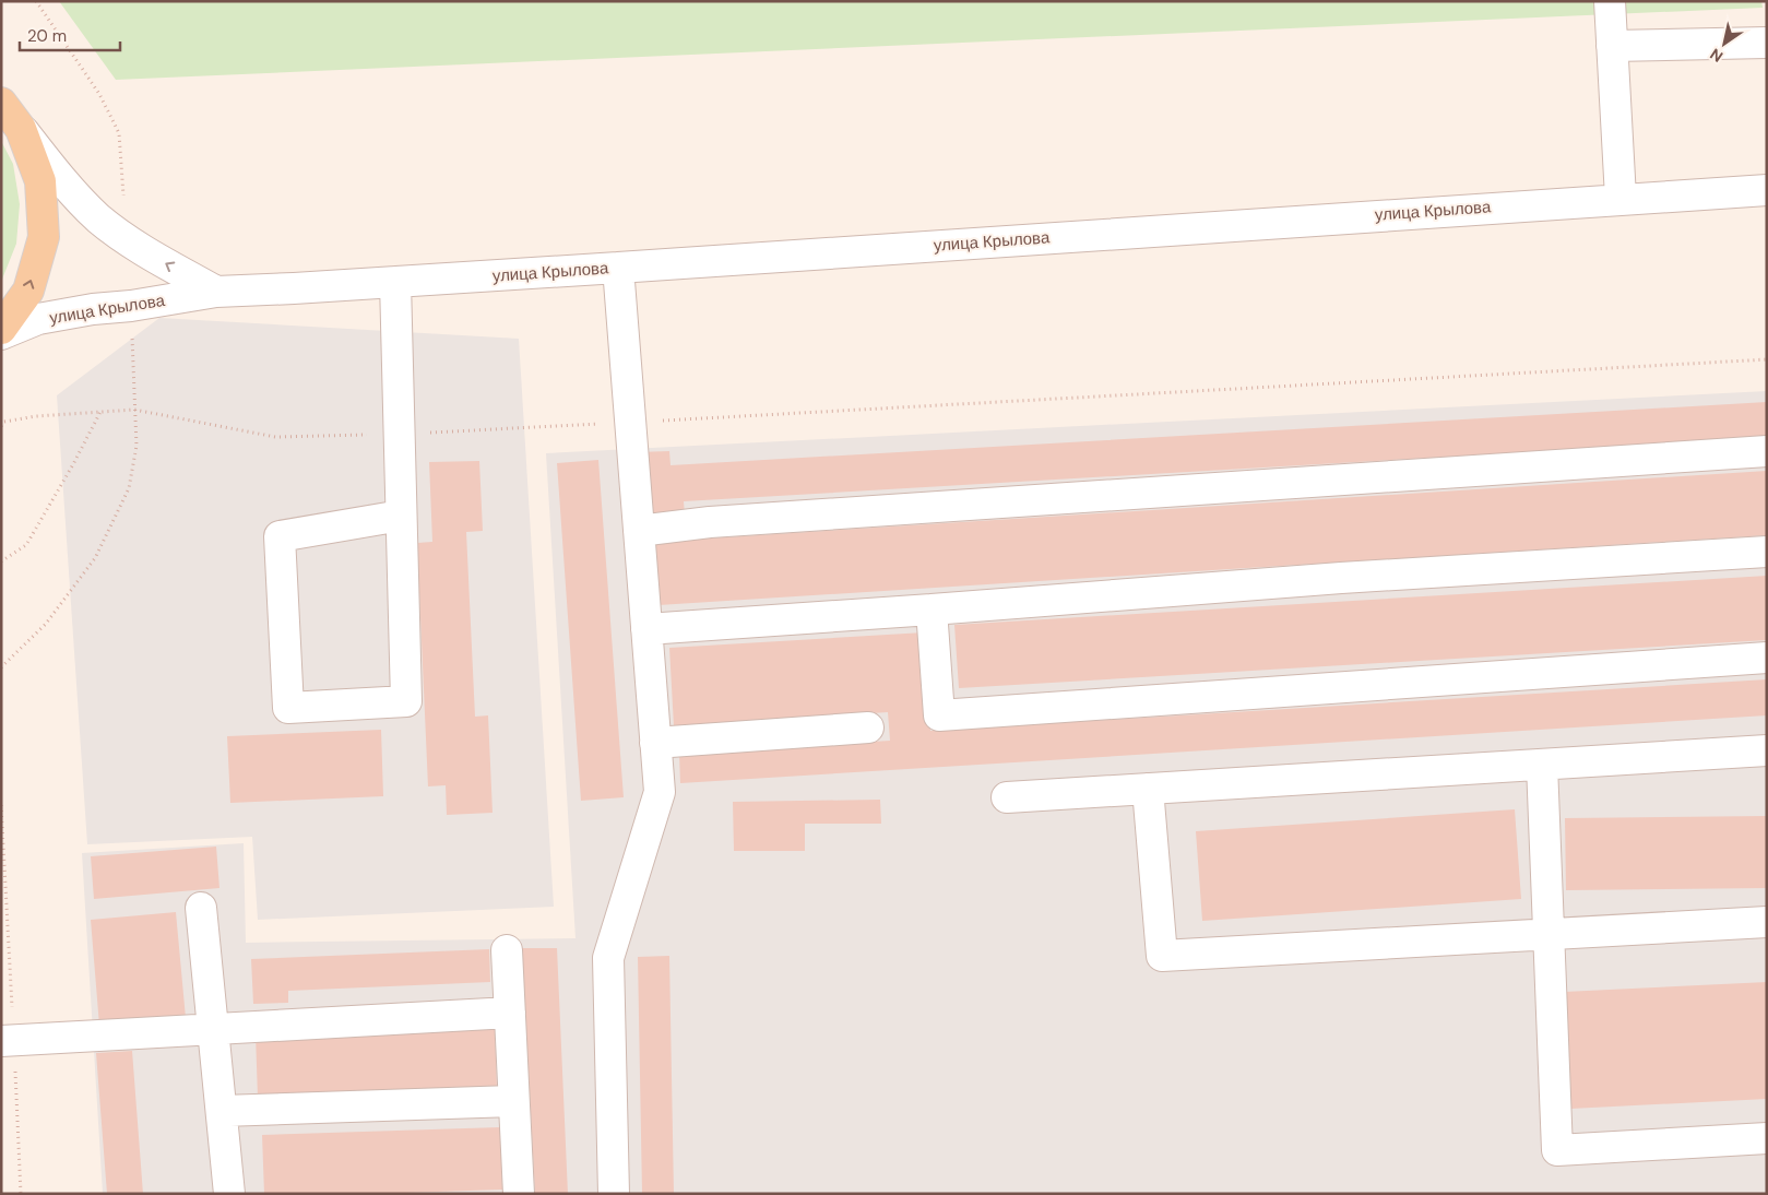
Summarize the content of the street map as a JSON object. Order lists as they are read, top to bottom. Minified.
{"streets":{"street":["улица Крылова"]},"scale_bar":"20 m","north":"bottom left"}
